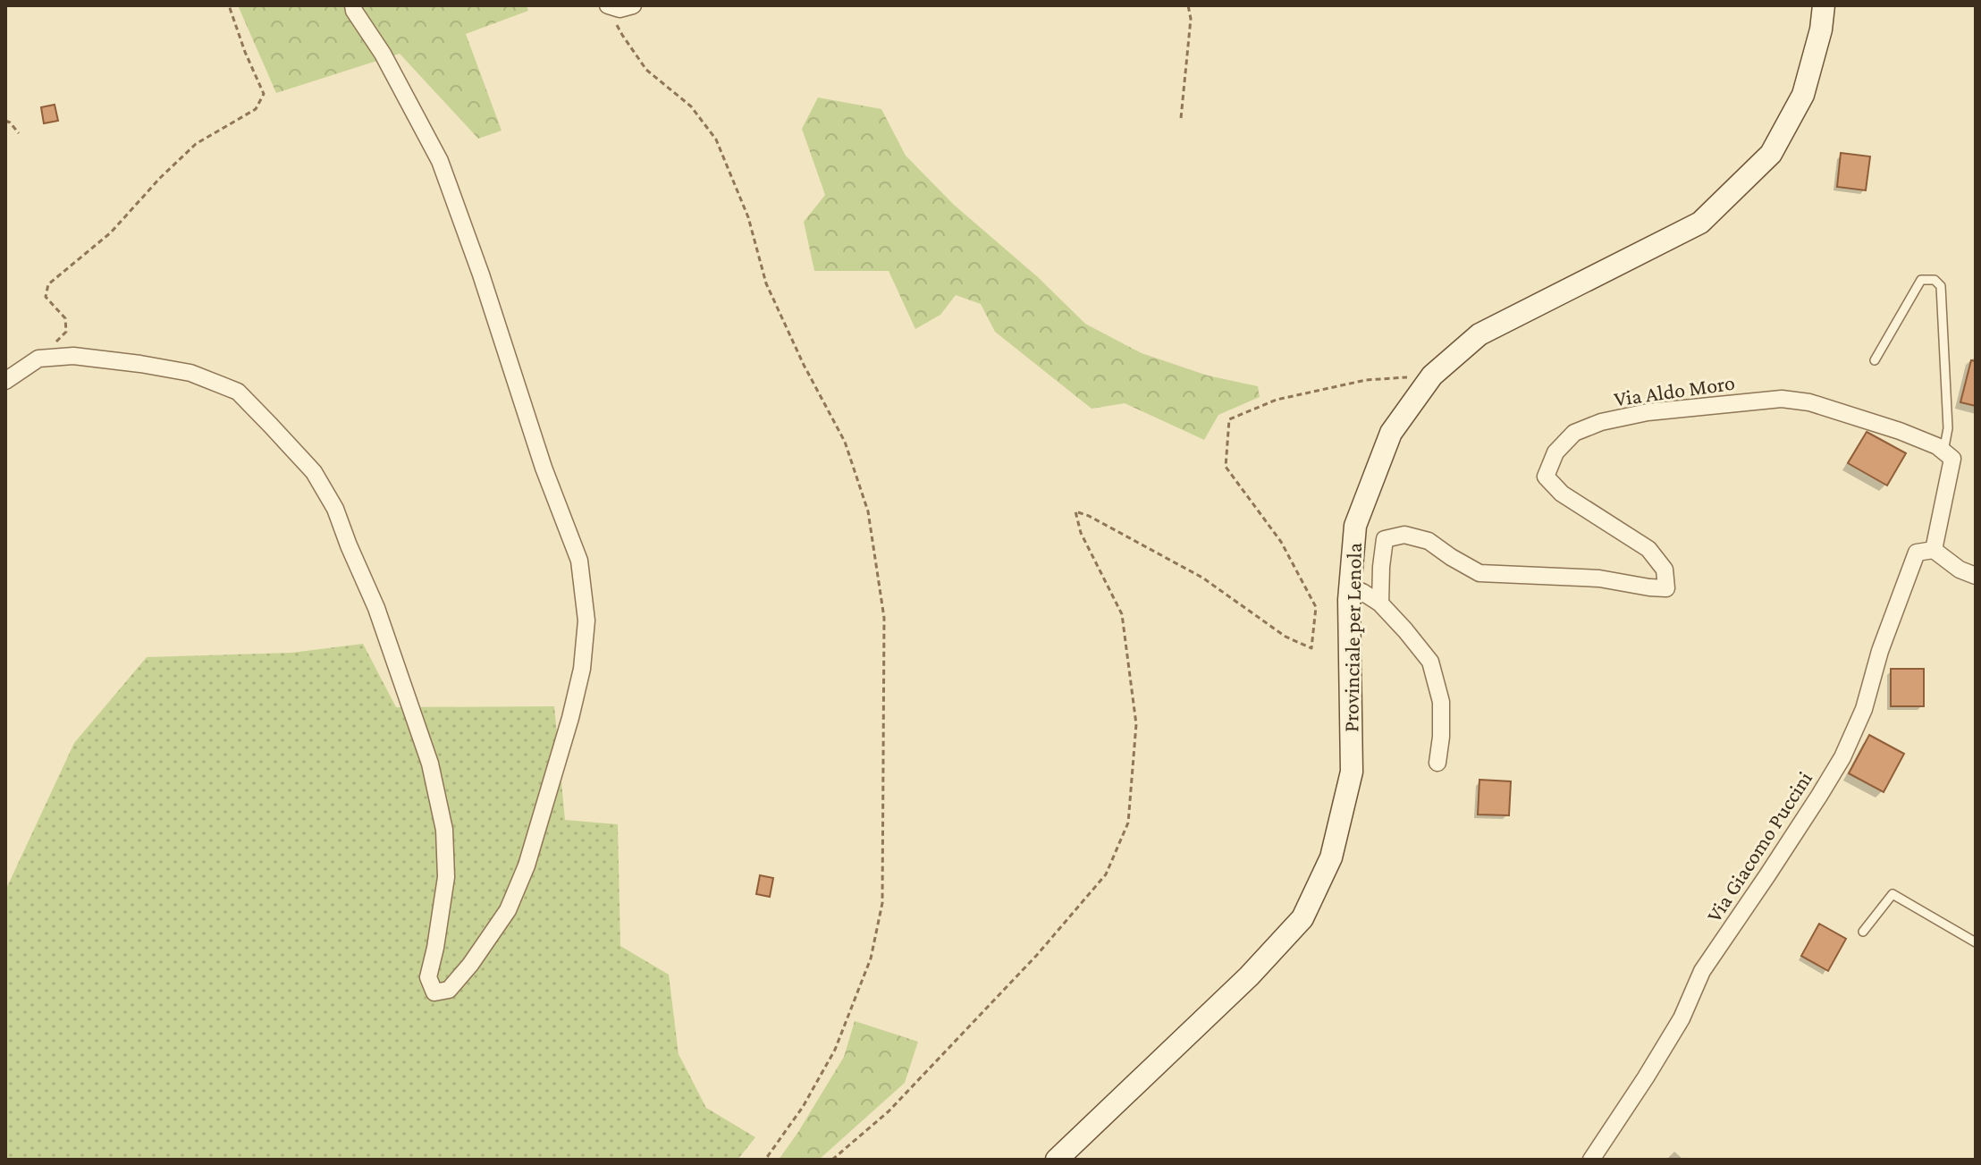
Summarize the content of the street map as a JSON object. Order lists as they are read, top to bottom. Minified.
{"streets":{"main road":["Provinciale per Lenola"],"street":["Via Aldo Moro","Via Giacomo Puccini"]}}
